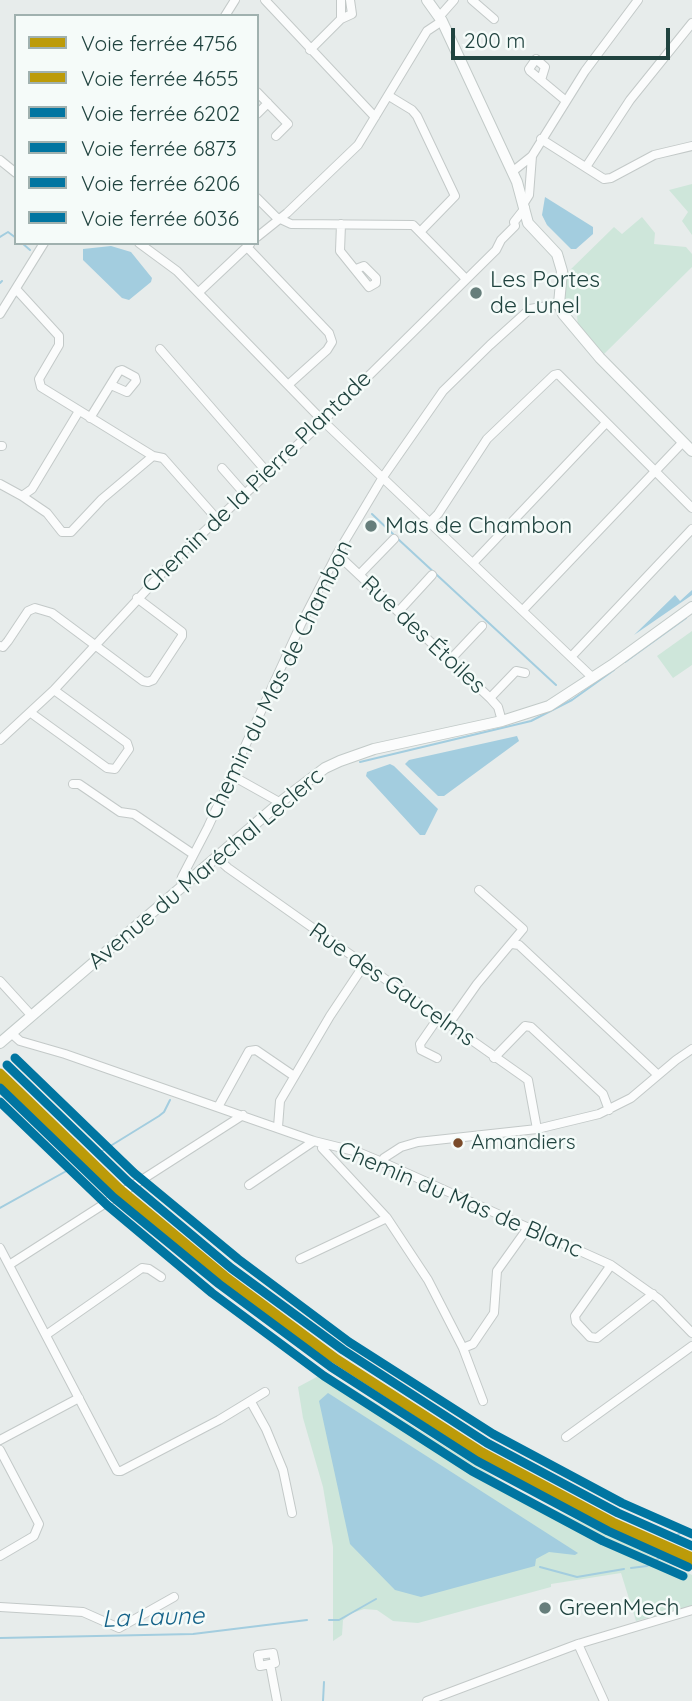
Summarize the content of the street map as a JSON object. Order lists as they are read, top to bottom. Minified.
{"streets":{"main road":["Avenue du Maréchal Leclerc"],"street":["Chemin de la Pierre Plantade","Rue des Étoiles","Chemin du Mas de Chambon","Rue des Gaucelms","Chemin du Mas de Blanc"]},"crossings":[["Rue des Étoiles","Chemin du Mas de Chambon"],["Rue des Étoiles","Avenue du Maréchal Leclerc"],["Chemin du Mas de Chambon","Avenue du Maréchal Leclerc"],["Avenue du Maréchal Leclerc","Rue des Gaucelms"],["Avenue du Maréchal Leclerc","Chemin du Mas de Blanc"]],"water":["La Laune"],"places":["Les Portes de Lunel","Mas de Chambon","Amandiers","GreenMech"],"lines":["rail line 6036","rail line 6873","rail line 4655","rail line 4756","rail line 6202","rail line 6206"],"legend":["Voie ferrée 4756","Voie ferrée 4655","Voie ferrée 6202","Voie ferrée 6873","Voie ferrée 6206","Voie ferrée 6036"],"scale_bar":"200 m"}
